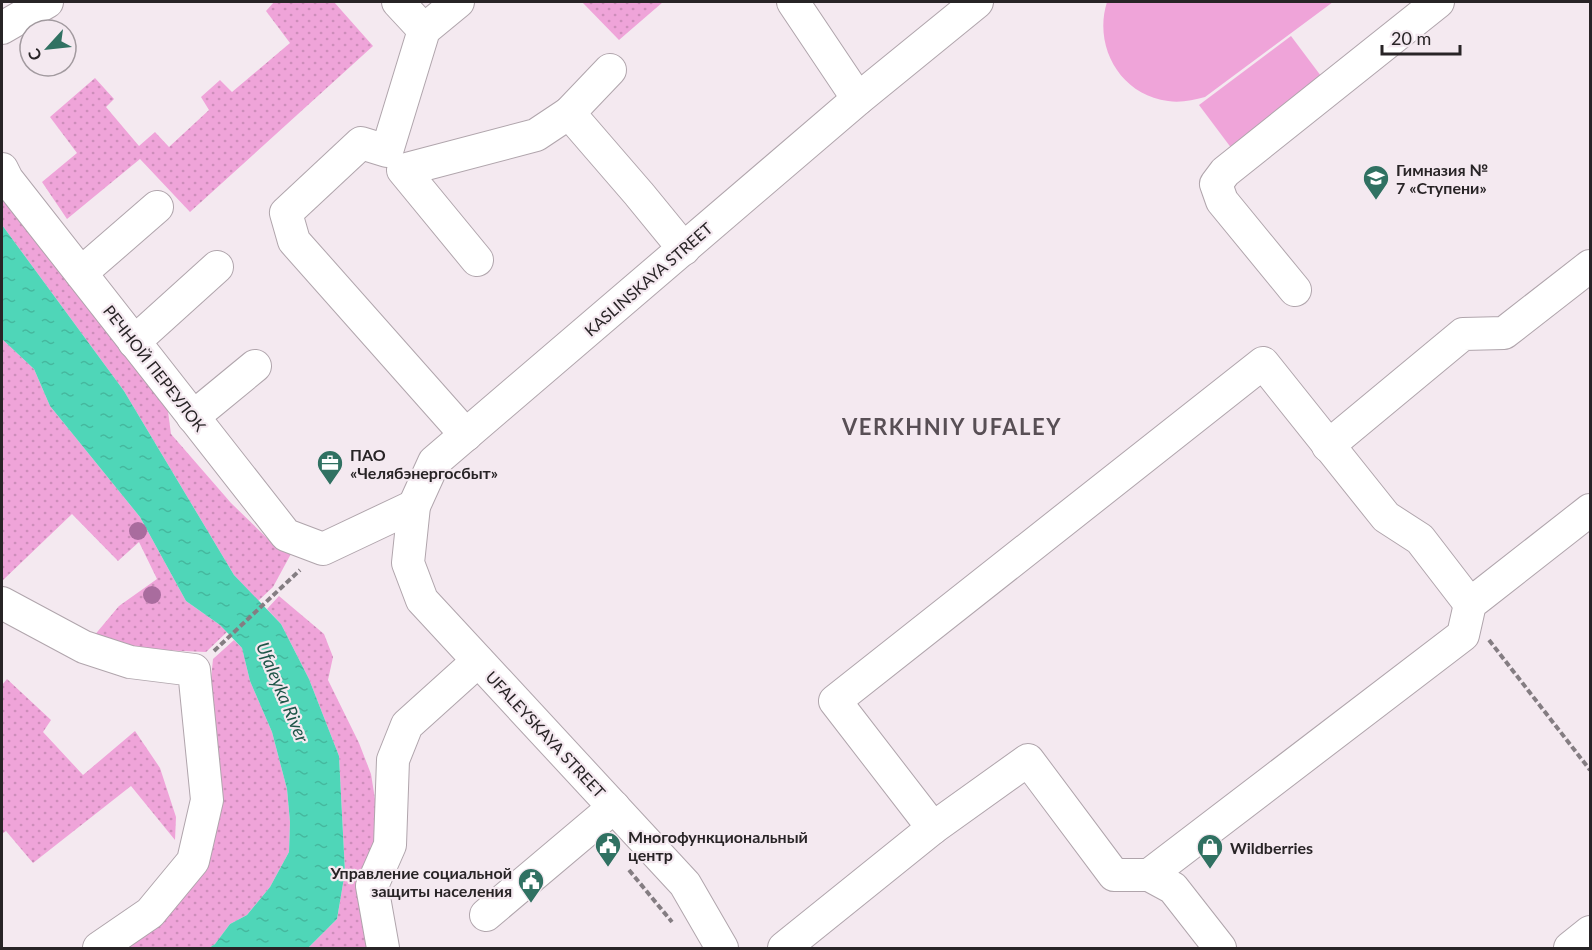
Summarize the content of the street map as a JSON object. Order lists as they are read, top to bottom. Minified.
{"streets":{"street":["KASLINSKAYA STREET","РЕЧНОЙ ПЕРЕУЛОК","UFALEYSKAYA STREET"]},"crossings":[["KASLINSKAYA STREET","РЕЧНОЙ ПЕРЕУЛОК"],["KASLINSKAYA STREET","UFALEYSKAYA STREET"],["РЕЧНОЙ ПЕРЕУЛОК","UFALEYSKAYA STREET"]],"districts":["VERKHNIY UFALEY"],"water":["Ufaleyka River"],"places":{"school or university":["Гимназия № 7 «Ступени»"],"office":["ПАО «Челябэнергосбыт»"],"public building":["Многофункциональный центр","Управление социальной защиты населения"],"shop":["Wildberries"]},"scale_bar":"20 m","north":"bottom left"}
